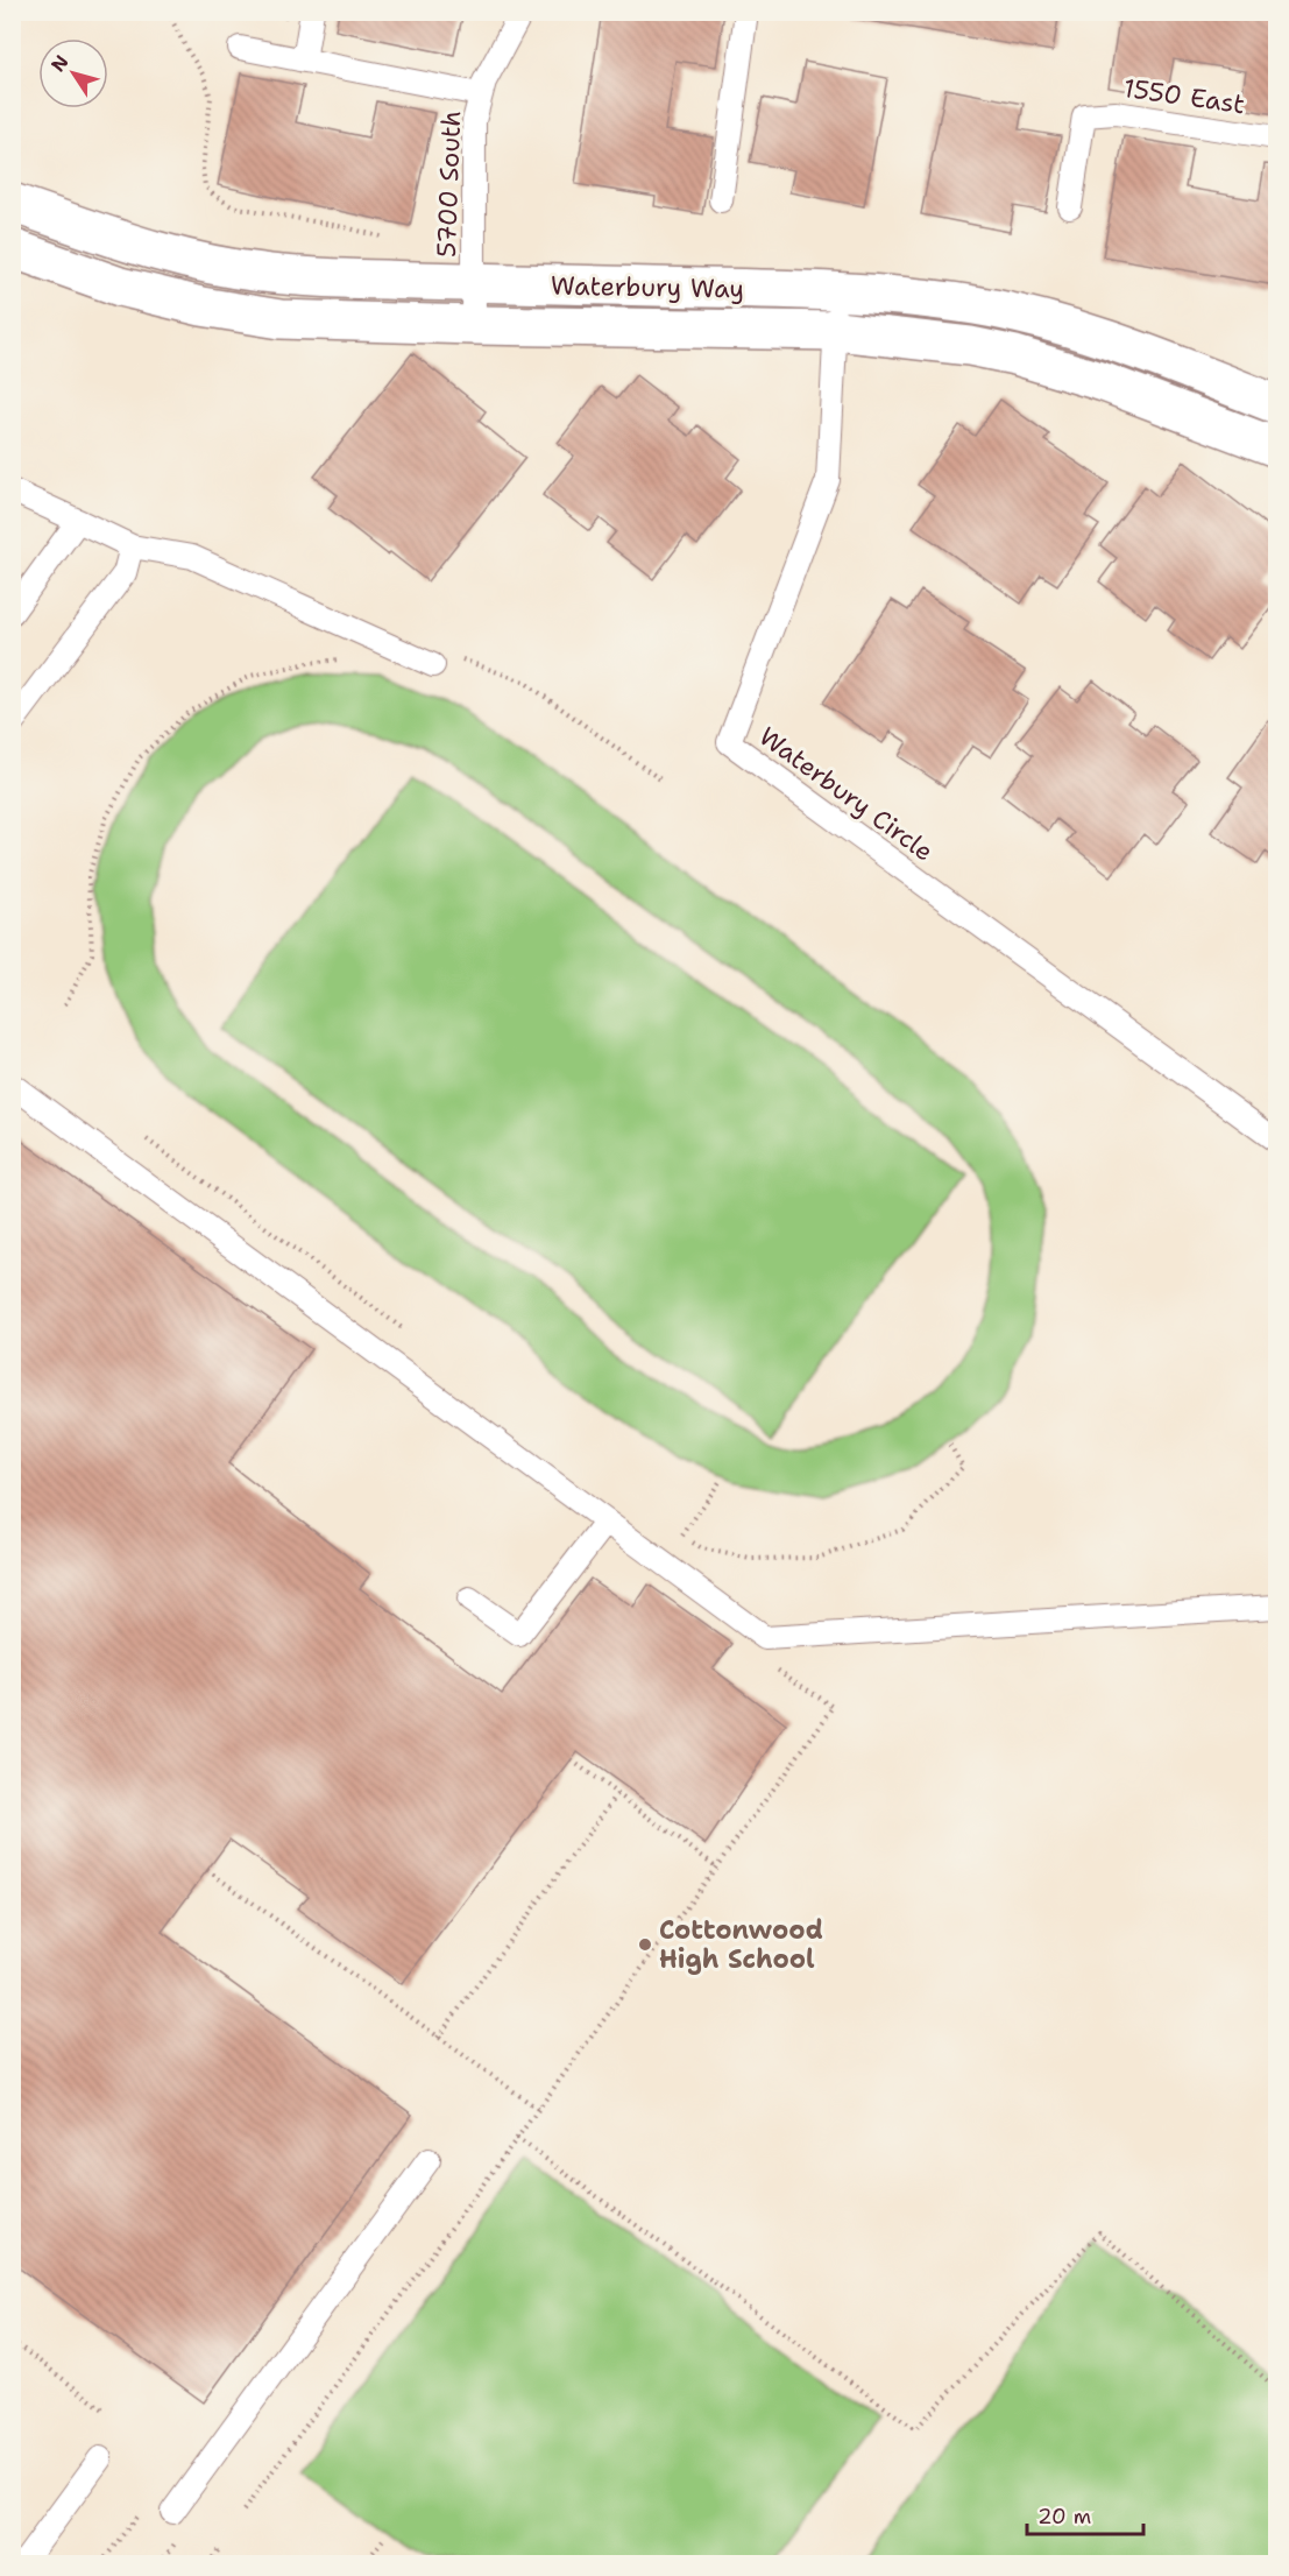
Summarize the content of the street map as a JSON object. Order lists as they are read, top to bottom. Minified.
{"streets":{"street":["Waterbury Way"],"lane":["1550 East","5700 South","Waterbury Circle"]},"crossings":[["5700 South","Waterbury Way"],["Waterbury Way","Waterbury Circle"]],"places":["Cottonwood High School"],"scale_bar":"20 m","north":"top left"}
